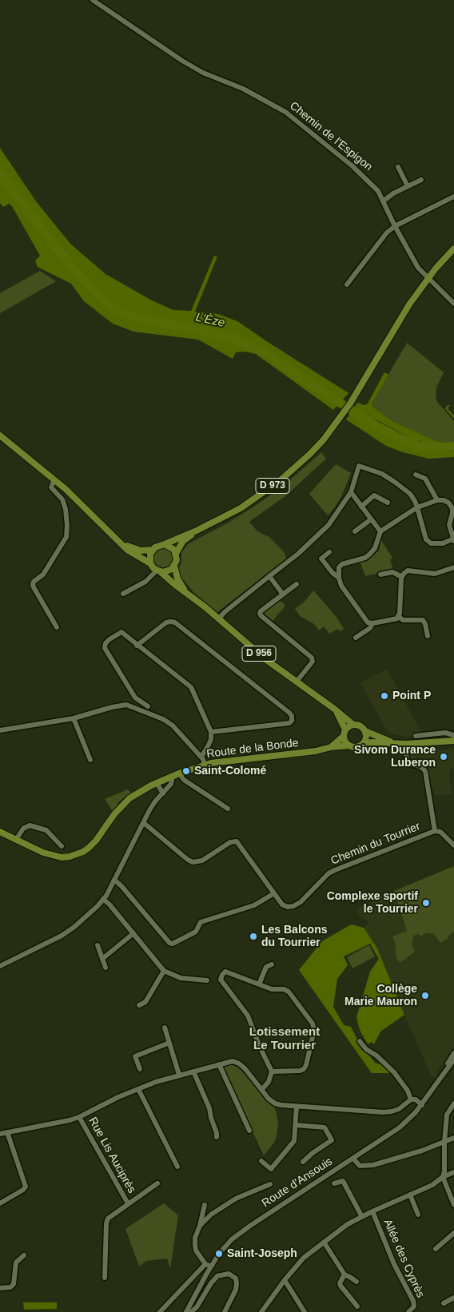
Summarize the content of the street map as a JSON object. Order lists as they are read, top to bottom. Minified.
{"streets":{"main road":["D 973","D 956","Route de la Bonde"],"street":["Chemin de l'Espigon","Chemin du Tourrier","Rue Lis Auciprès","Route d'Ansouis","Allée des Cyprès"]},"crossings":[["D 973","D 956"],["D 956","Route de la Bonde"]],"districts":["Lotissement Le Tourrier"],"water":["L'Èze"],"places":["Point P","Sivom Durance Luberon","Saint-Colomé","Complexe sportif le Tourrier","Les Balcons du Tourrier","Collège Marie Mauron","Saint-Joseph"]}
